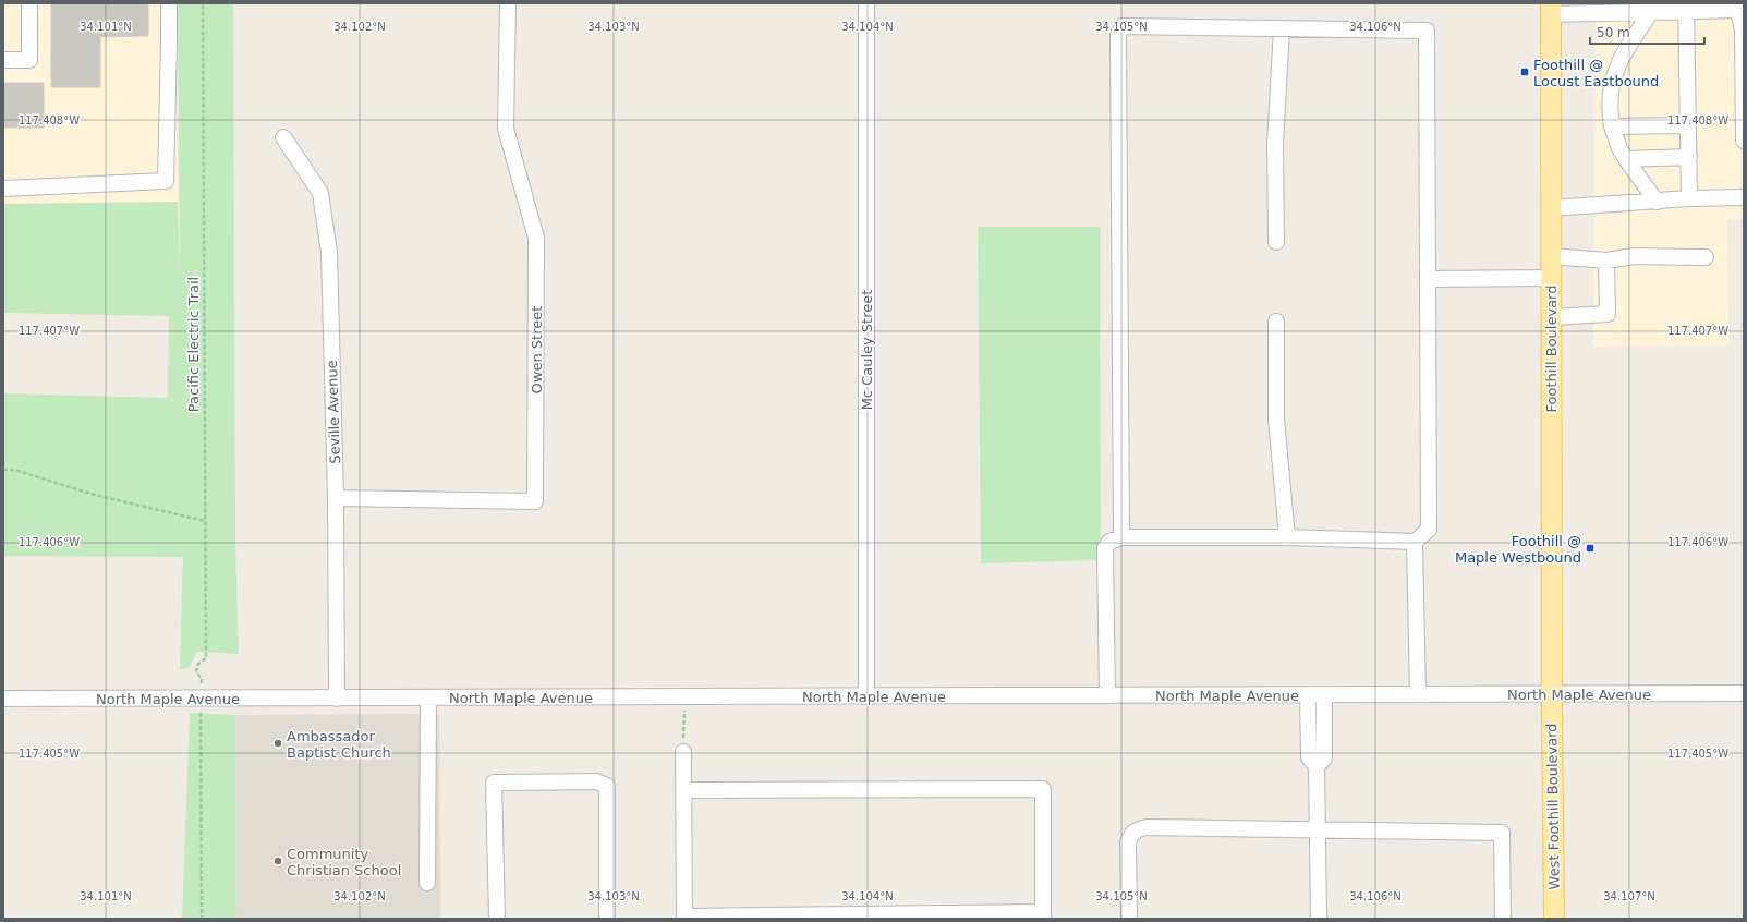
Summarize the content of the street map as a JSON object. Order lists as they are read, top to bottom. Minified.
{"streets":{"main road":["Foothill Boulevard","West Foothill Boulevard"],"street":["Owen Street","Mc Cauley Street","Seville Avenue","North Maple Avenue"],"path":["Pacific Electric Trail"]},"crossings":[["Foothill Boulevard","North Maple Avenue"],["Foothill Boulevard","West Foothill Boulevard"],["Owen Street","Seville Avenue"],["Mc Cauley Street","North Maple Avenue"],["Seville Avenue","North Maple Avenue"],["North Maple Avenue","West Foothill Boulevard"]],"places":{"transit":["Foothill @ Locust Eastbound","Foothill @ Maple Westbound"],"other":["Ambassador Baptist Church","Community Christian School"]},"scale_bar":"50 m","coordinates":["34.101°N","34.102°N","34.103°N","34.104°N","34.105°N","34.106°N","117.408°W","117.407°W","117.406°W","117.405°W","34.107°N"]}
